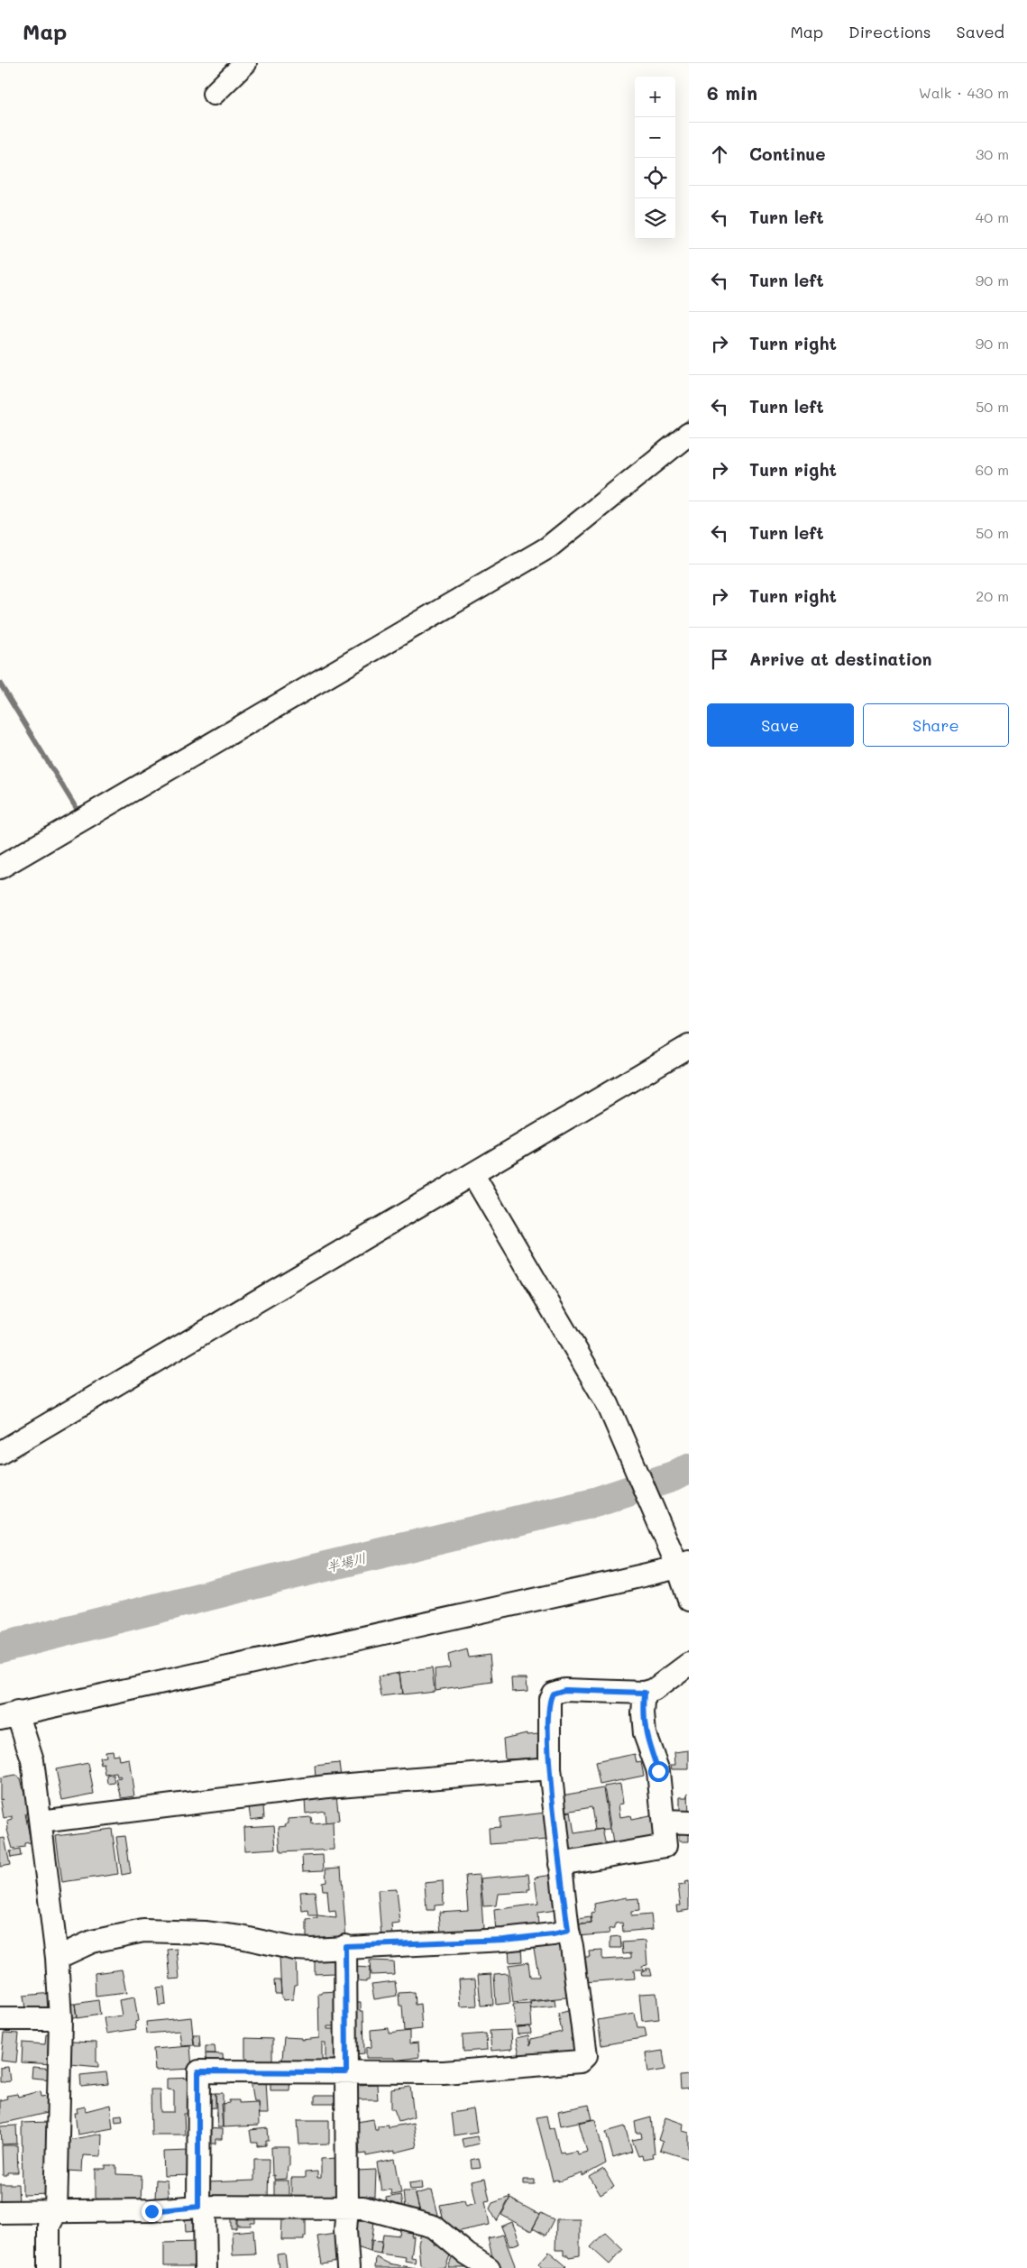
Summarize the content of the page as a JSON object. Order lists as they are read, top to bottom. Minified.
{"water":["半場川"],"page":{"header":"Map","nav":["Map","Directions","Saved"],"heading":["6 min","Walk · 430 m"],"map_buttons":["+","−"],"list":[["Continue","30 m"],["Turn left","40 m"],["Turn left","90 m"],["Turn right","90 m"],["Turn left","50 m"],["Turn right","60 m"],["Turn left","50 m"],["Turn right","20 m"],"Arrive at destination"],"buttons":["Save","Share"]}}
